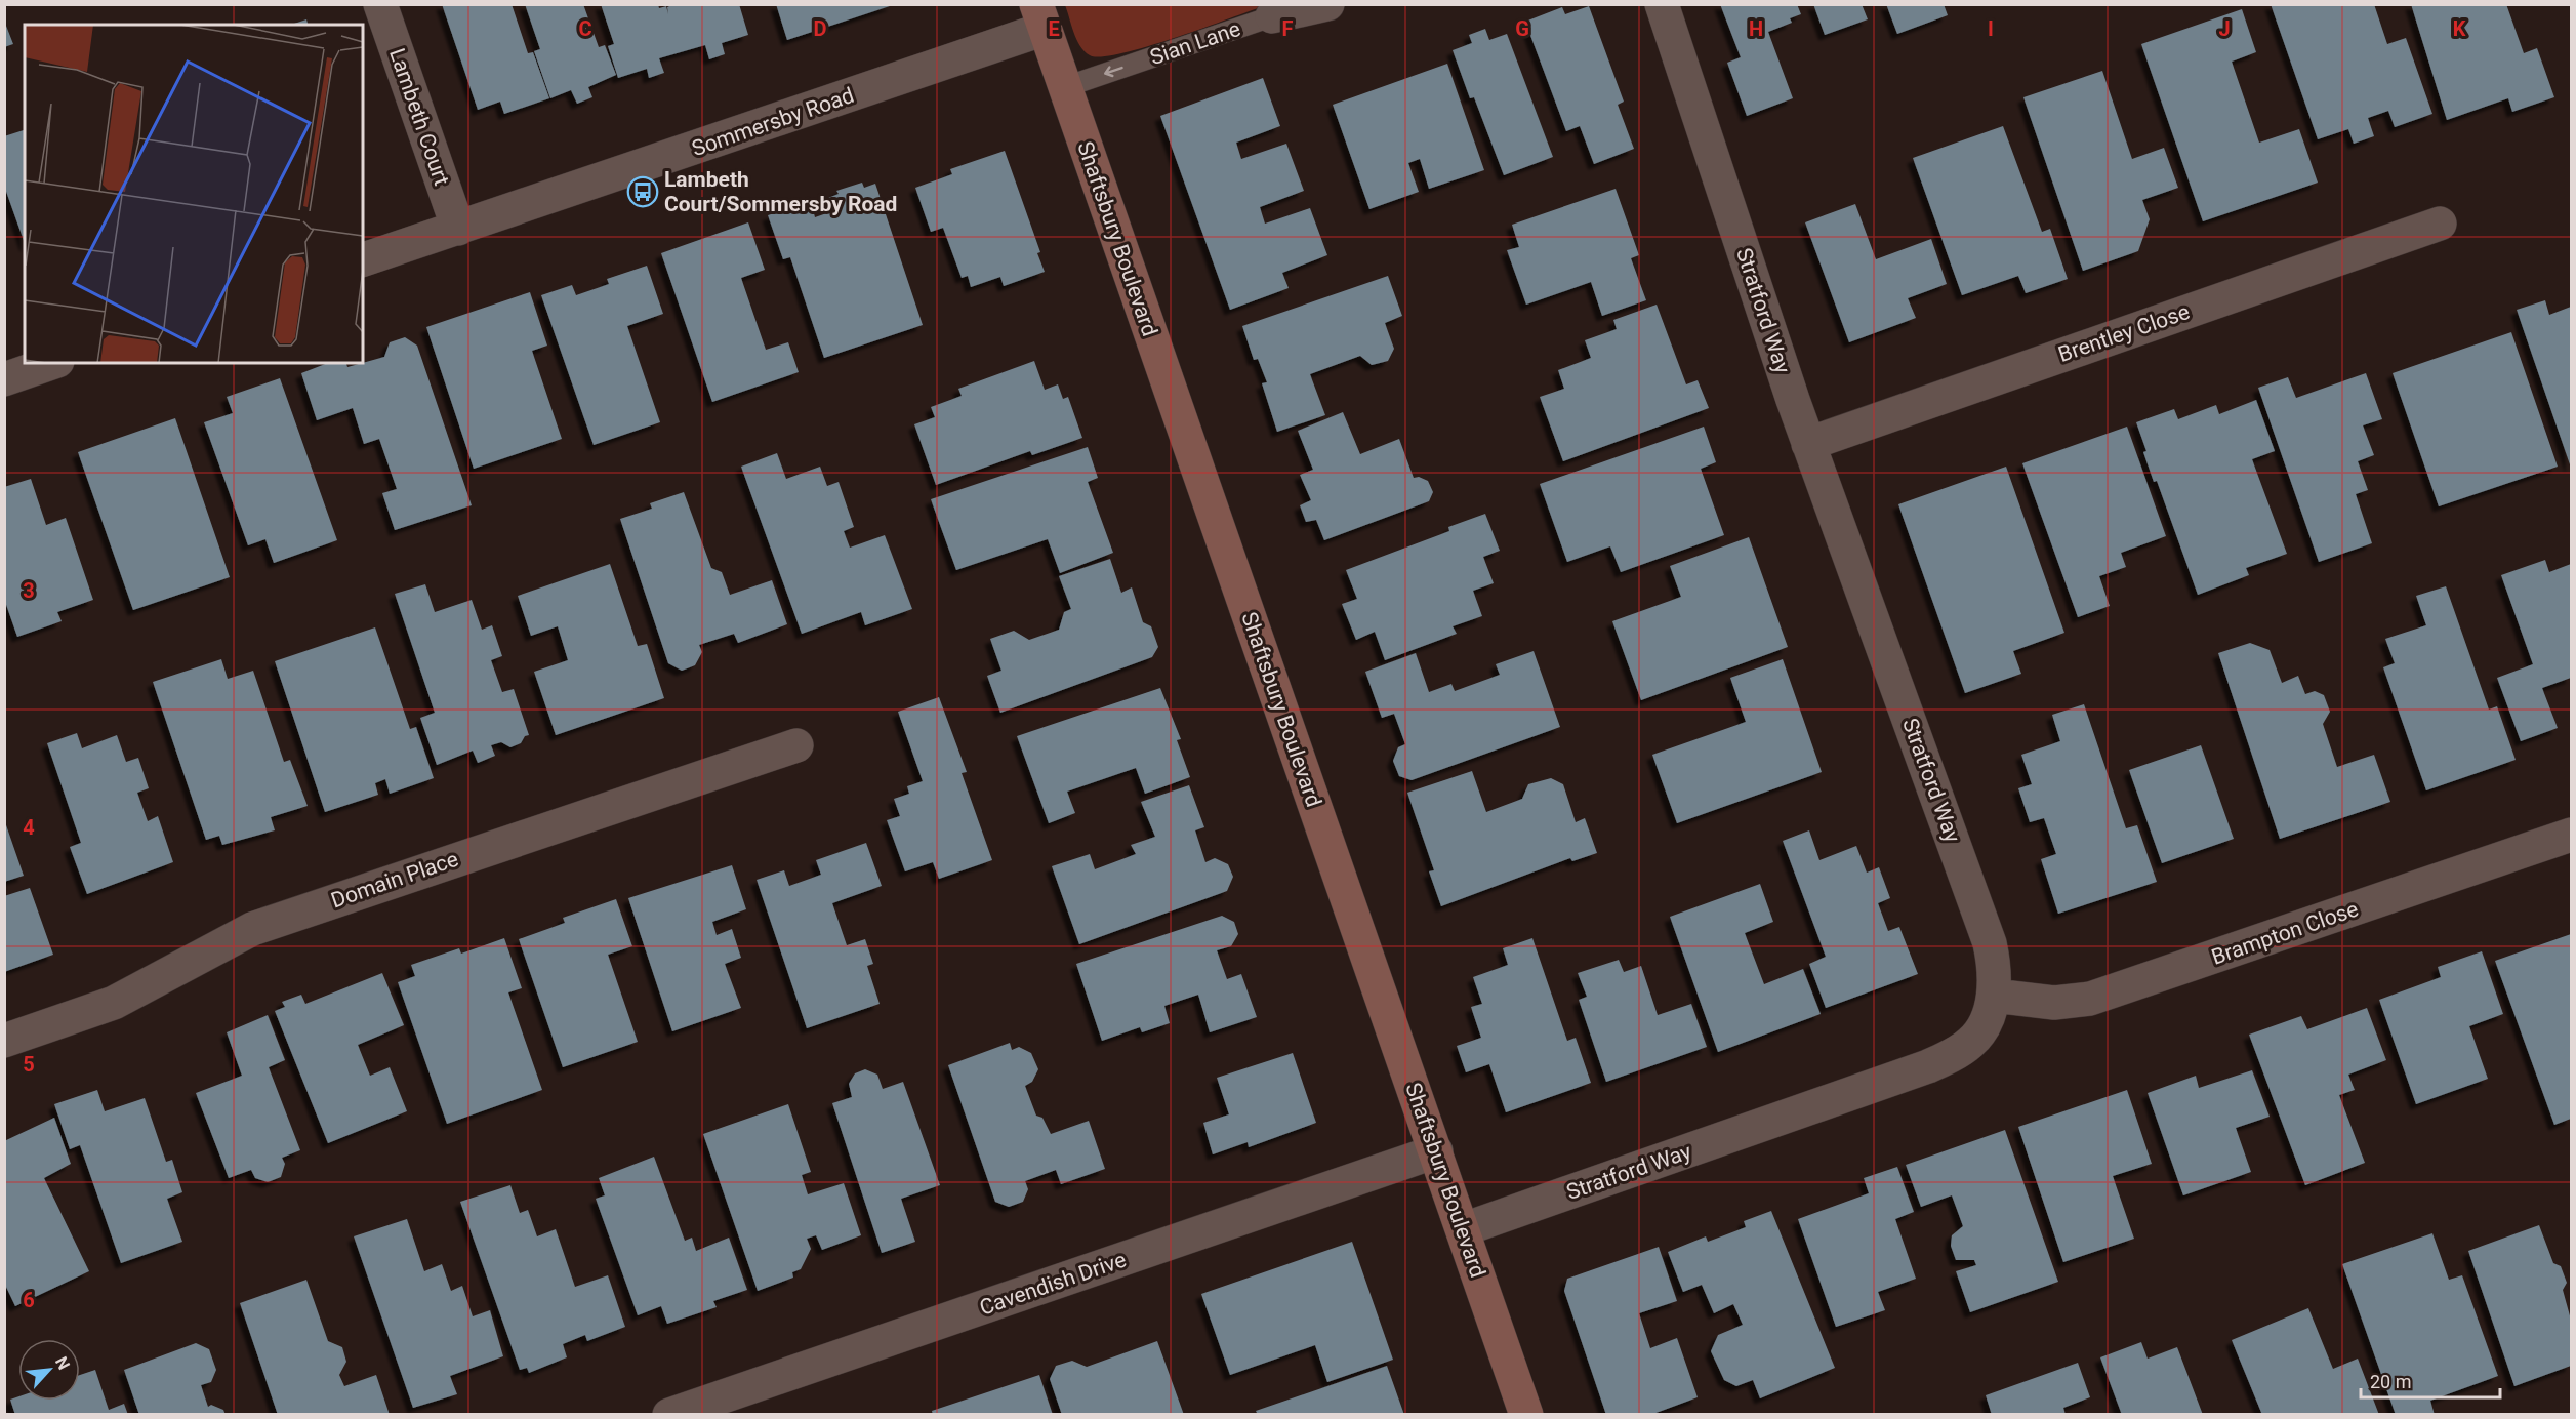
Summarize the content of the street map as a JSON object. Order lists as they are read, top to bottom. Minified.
{"streets":{"street":["Sian Lane","Lambeth Court","Sommersby Road","Shaftsbury Boulevard","Stratford Way","Brentley Close","Domain Place","Brampton Close","Cavendish Drive"]},"crossings":[["Sian Lane","Shaftsbury Boulevard"],["Lambeth Court","Sommersby Road"],["Sommersby Road","Shaftsbury Boulevard"],["Shaftsbury Boulevard","Stratford Way"],["Shaftsbury Boulevard","Cavendish Drive"],["Stratford Way","Brentley Close"],["Stratford Way","Brampton Close"]],"one_way":["Sian Lane"],"places":{"bus stop":["Lambeth Court/Sommersby Road"]},"scale_bar":"20 m","north":"top right","grid":{"columns":["C","D","E","F","G","H","I","J","K"],"rows":["3","4","5","6"]}}
